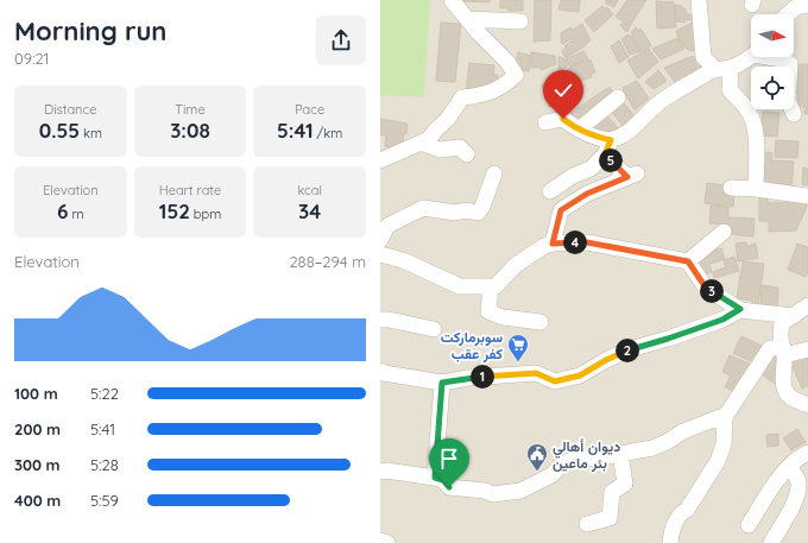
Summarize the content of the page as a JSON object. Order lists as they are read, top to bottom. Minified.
{"places":{"supermarket":["سوبرماركت كفر عقب"],"public building":["ديوان أهالي بئر ماعين"]},"north":"right","page":{"heading":["Morning run","09:21"],"stats":[["Distance","0.55 km"],["Time","3:08"],["Pace","5:41 /km"],["Elevation","6 m"],["Heart rate","152 bpm"],["kcal","34"]],"pins":["5","4","3","2","1"],"chart":["Elevation","288–294 m"],"list":[{"name":"100 m","note":"5:22"},{"name":"200 m","note":"5:41"},{"name":"300 m","note":"5:28"},{"name":"400 m","note":"5:59"}]}}
